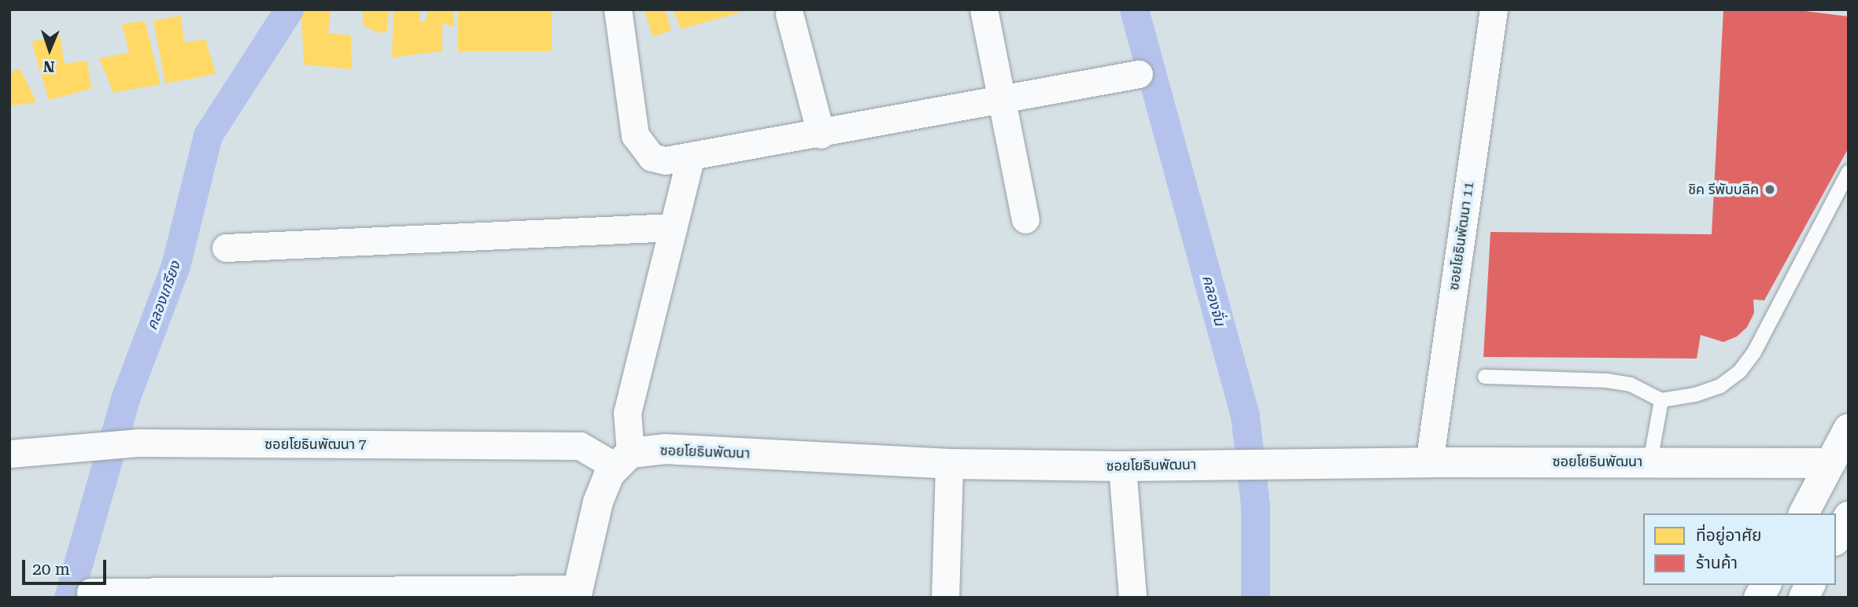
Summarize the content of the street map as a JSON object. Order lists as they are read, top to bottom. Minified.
{"streets":{"main road":["ซอยโยธินพัฒนา"],"street":["ซอยโยธินพัฒนา 11","ซอยโยธินพัฒนา 7"]},"crossings":[["ซอยโยธินพัฒนา 11","ซอยโยธินพัฒนา"],["ซอยโยธินพัฒนา 7","ซอยโยธินพัฒนา"]],"water":["คลองเกรียง","คลองจั่น"],"places":["ชิค รีพับบลิค"],"legend":["ที่อยู่อาศัย","ร้านค้า"],"scale_bar":"20 m","north":"bottom"}
